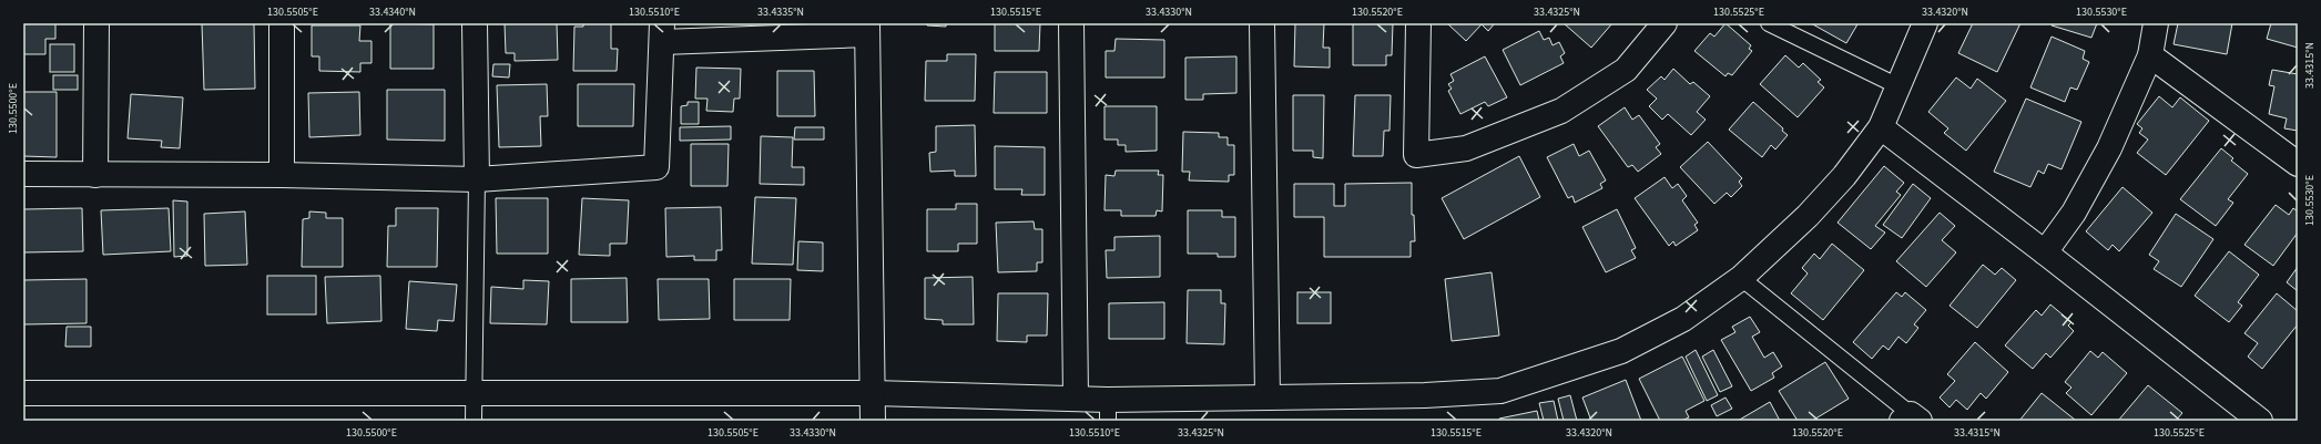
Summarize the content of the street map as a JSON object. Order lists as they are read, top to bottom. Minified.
{"coordinates":["130.5505°E","33.4340°N","130.5510°E","33.4335°N","130.5515°E","33.4330°N","130.5520°E","33.4325°N","130.5525°E","33.4320°N","130.5530°E","33.4315°N","130.5500°E"]}
